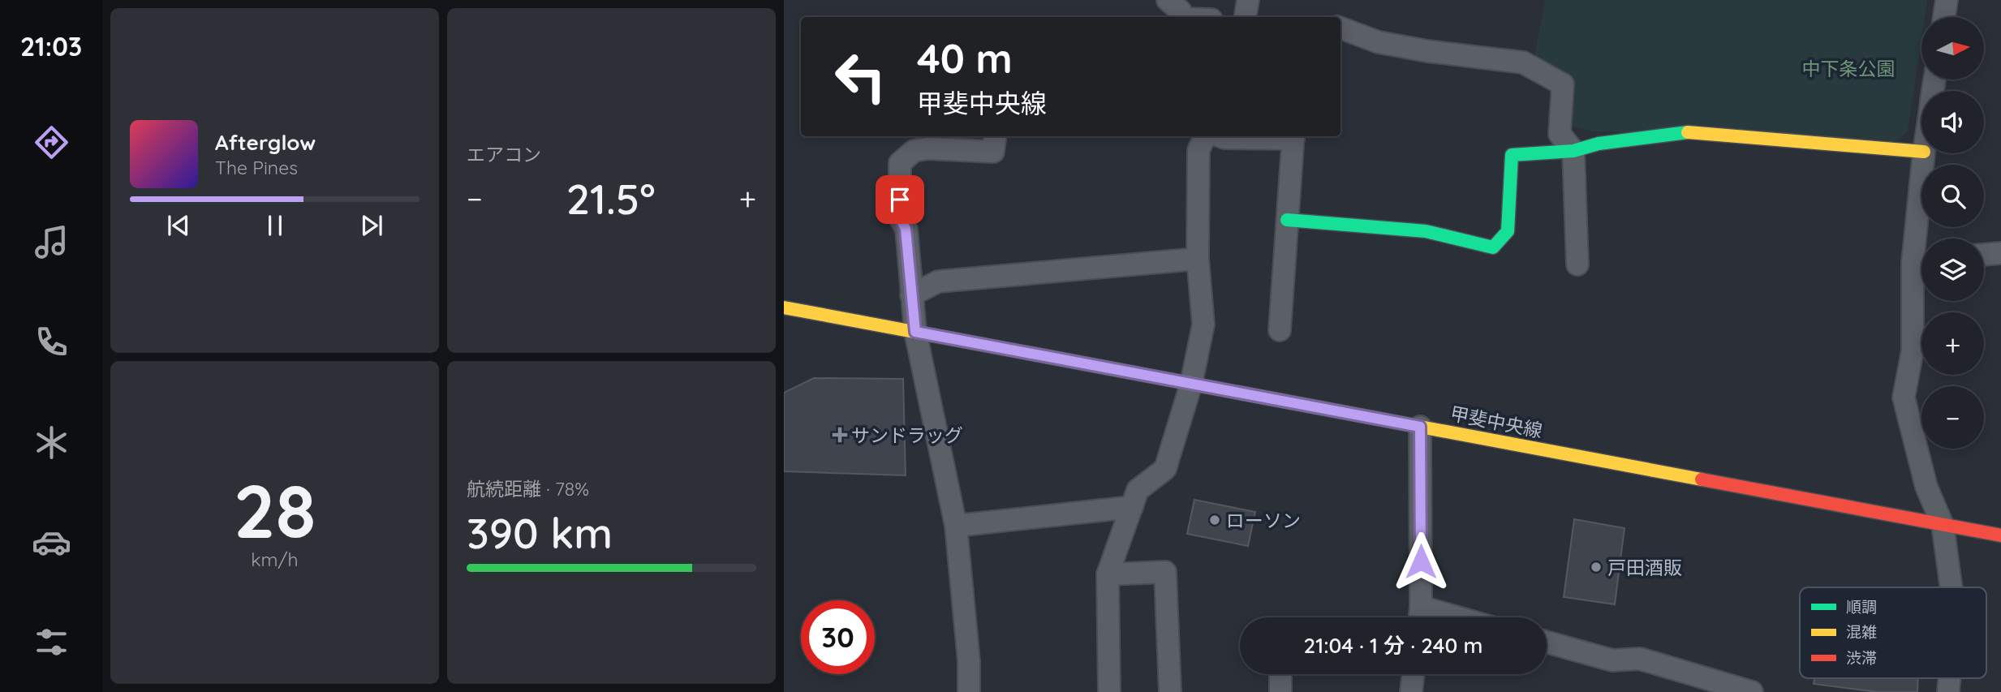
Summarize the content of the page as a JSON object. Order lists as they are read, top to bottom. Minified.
{"streets":{"main road":["甲斐中央線"]},"parks":["中下条公園"],"places":{"health":["サンドラッグ"],"other":["ローソン","戸田酒販"]},"legend":["順調","混雑","渋滞"],"north":"right","page":{"tabs":"21:03","tile":["エアコン",["28","km/h"],["航続距離 · 78%","390 km"]],"map_buttons":["+","−"],"turn":["40 m","甲斐中央線"],"song":["Afterglow","The Pines"],"heat":["−","21.5°","+"],"limit":"30","trip":"21:04 · 1 分 · 240 m"}}
